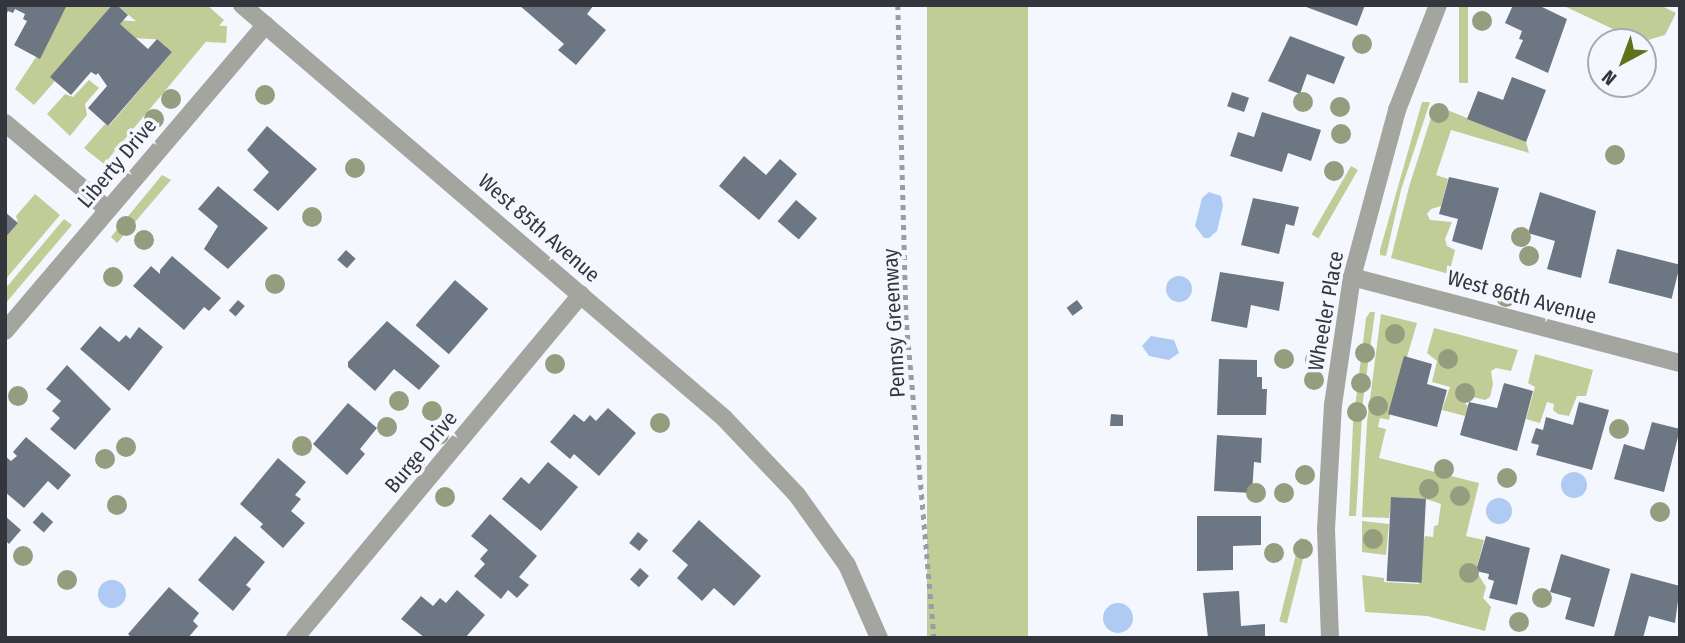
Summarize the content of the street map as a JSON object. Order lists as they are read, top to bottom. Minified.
{"streets":{"street":["Liberty Drive","West 85th Avenue","West 86th Avenue","Wheeler Place","Burge Drive"],"path":["Pennsy Greenway"]},"crossings":[["Liberty Drive","West 85th Avenue"],["West 85th Avenue","Burge Drive"],["West 86th Avenue","Wheeler Place"]],"north":"bottom left"}
